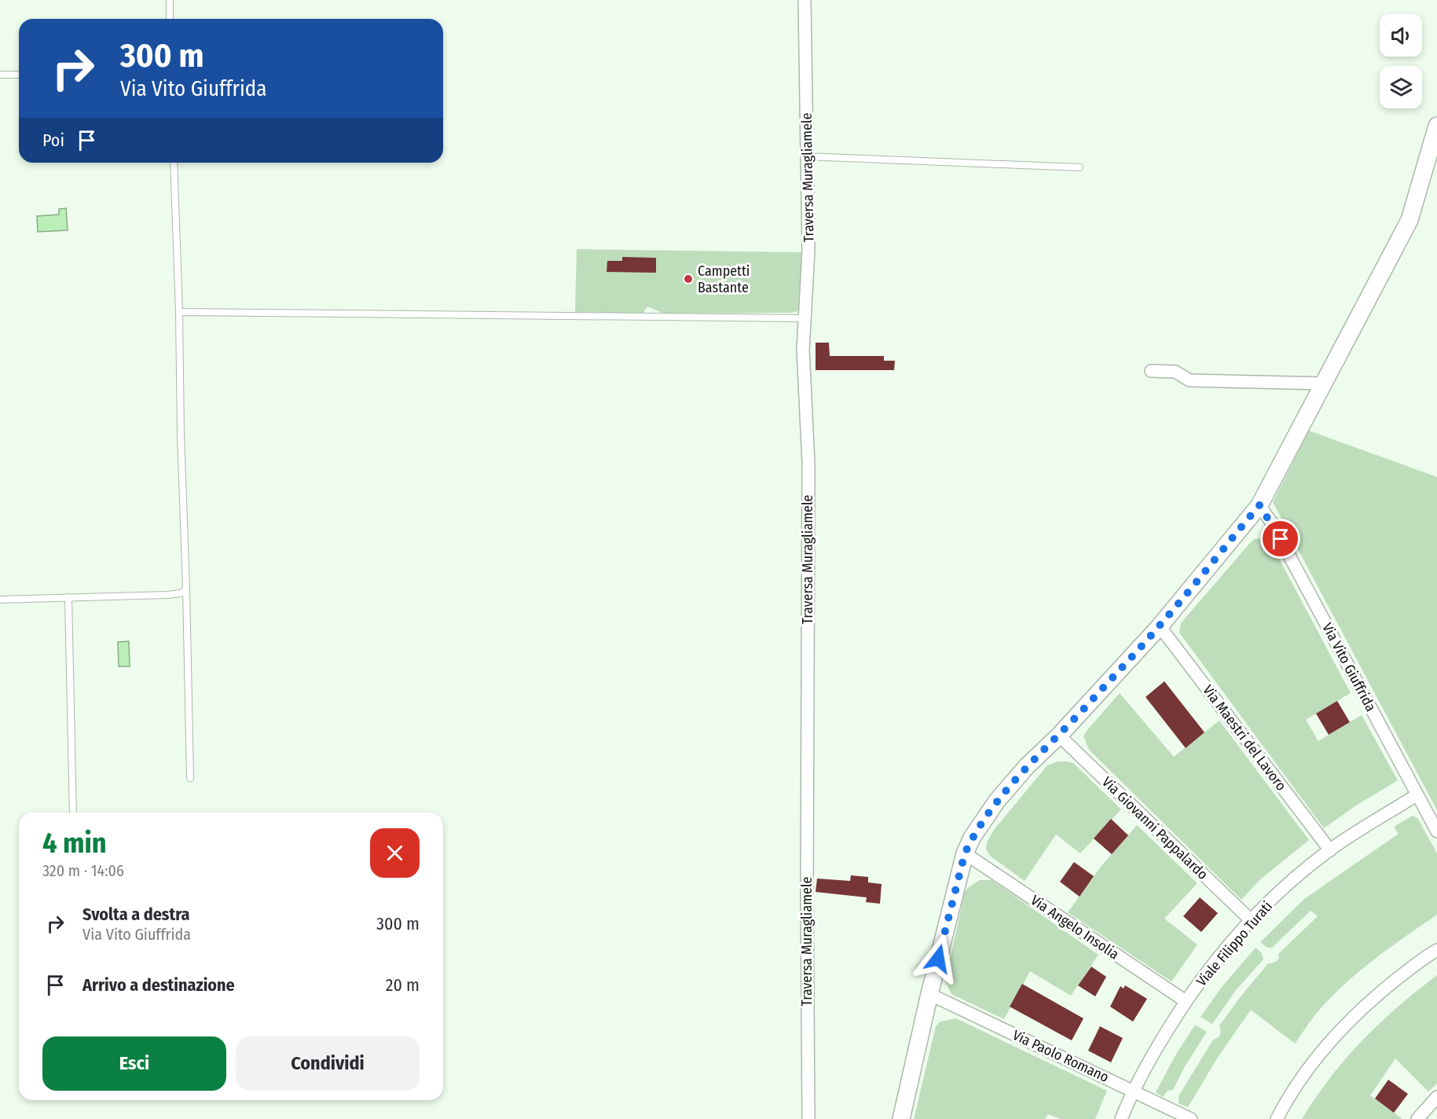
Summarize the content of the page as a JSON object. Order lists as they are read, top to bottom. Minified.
{"streets":{"street":["Traversa Muragliamele","Via Vito Giuffrida","Via Maestri del Lavoro","Via Giovanni Pappalardo","Via Angelo Insolia","Viale Filippo Turati","Via Paolo Romano"]},"crossings":[["Via Vito Giuffrida","Viale Filippo Turati"],["Via Maestri del Lavoro","Viale Filippo Turati"],["Via Giovanni Pappalardo","Viale Filippo Turati"],["Via Angelo Insolia","Viale Filippo Turati"],["Viale Filippo Turati","Via Paolo Romano"]],"places":["Campetti Bastante"],"page":{"turn":["300 m","Via Vito Giuffrida"],"then":"Poi","heading":["4 min","320 m · 14:06"],"list":[{"name":"Svolta a destra","note":"Via Vito Giuffrida","value":"300 m"},{"name":"Arrivo a destinazione","value":"20 m"}],"buttons":["Esci","Condividi"]}}
